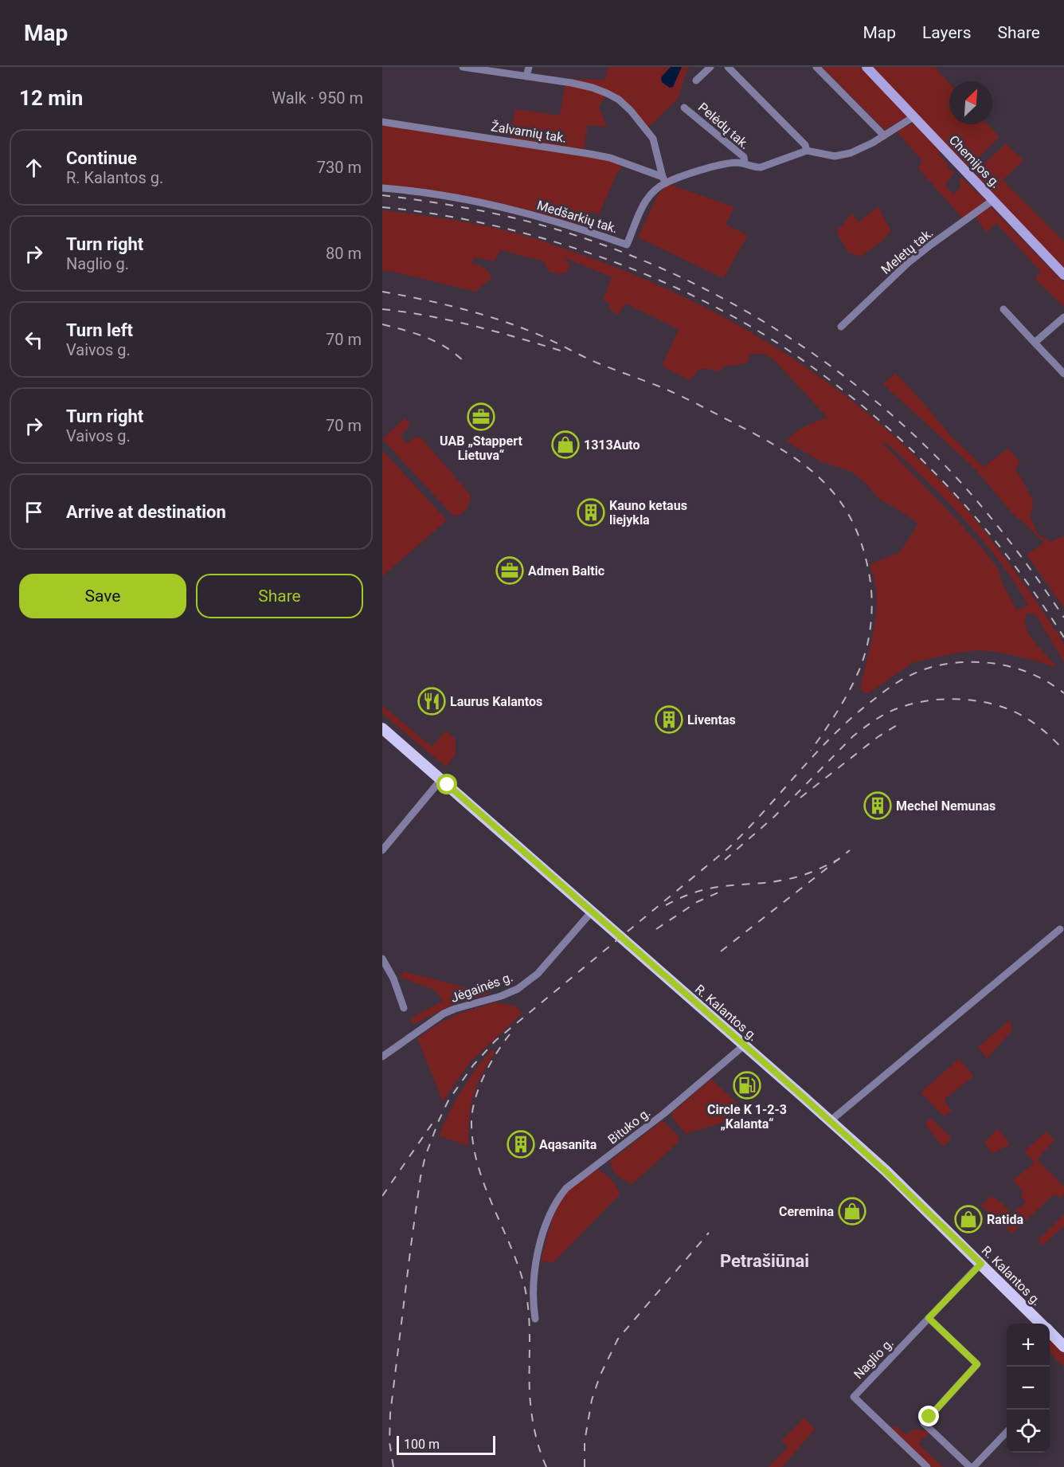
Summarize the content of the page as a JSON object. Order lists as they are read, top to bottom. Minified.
{"streets":{"main road":["Chemijos g.","R. Kalantos g."],"street":["Pelėdų tak.","Žalvarnių tak.","Medšarkių tak.","Meletų tak.","Jėgainės g.","Bituko g.","Naglio g."]},"crossings":[["Pelėdų tak.","Medšarkių tak."],["Žalvarnių tak.","Medšarkių tak."],["Chemijos g.","Meletų tak."],["Jėgainės g.","R. Kalantos g."],["R. Kalantos g.","Bituko g."],["R. Kalantos g.","Naglio g."]],"districts":["Petrašiūnai"],"places":{"office":["UAB „Stappert Lietuva“","Admen Baltic"],"shop":["1313Auto","Ceremina","Ratida"],"building":["Kauno ketaus liejykla","Liventas","Mechel Nemunas","Aqasanita"],"restaurant":["Laurus Kalantos"],"fuel station":["Circle K 1-2-3 „Kalanta“"]},"scale_bar":"100 m","north":"top right","page":{"header":"Map","nav":["Map","Layers","Share"],"heading":["12 min","Walk · 950 m"],"list":[["Continue","R. Kalantos g.","730 m"],["Turn right","Naglio g.","80 m"],["Turn left","Vaivos g.","70 m"],["Turn right","Vaivos g.","70 m"],"Arrive at destination"],"buttons":["Save","Share"],"map_buttons":["+","−"],"scale":"100 m"}}
